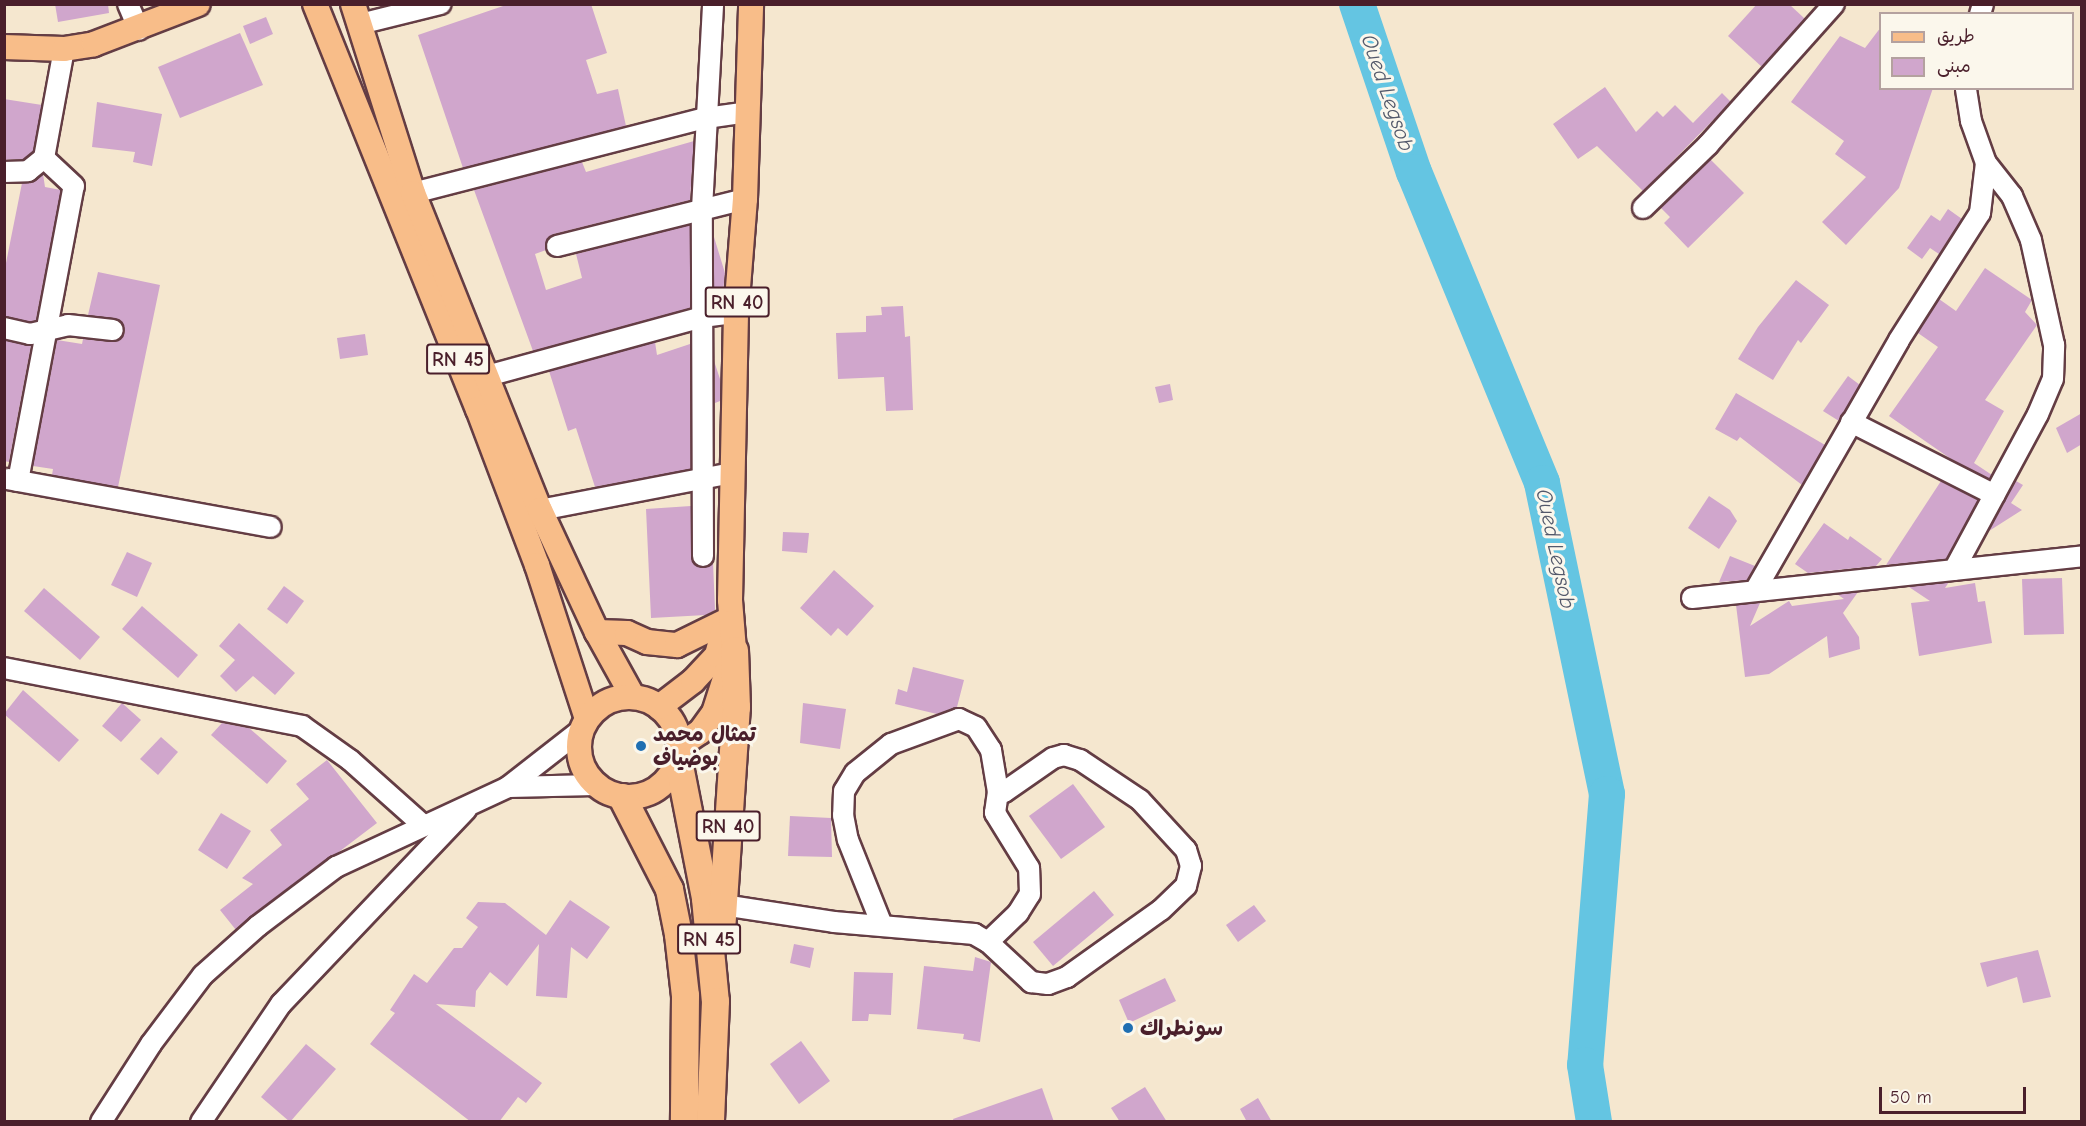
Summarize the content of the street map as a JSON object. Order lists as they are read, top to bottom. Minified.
{"streets":{"highway":["RN 40","RN 45"]},"crossings":[["RN 40","RN 45"]],"water":["Oued Legsob"],"places":["تمثال محمد بوضياف","سونطراك"],"legend":["طريق","مبنى"],"scale_bar":"50 m"}
